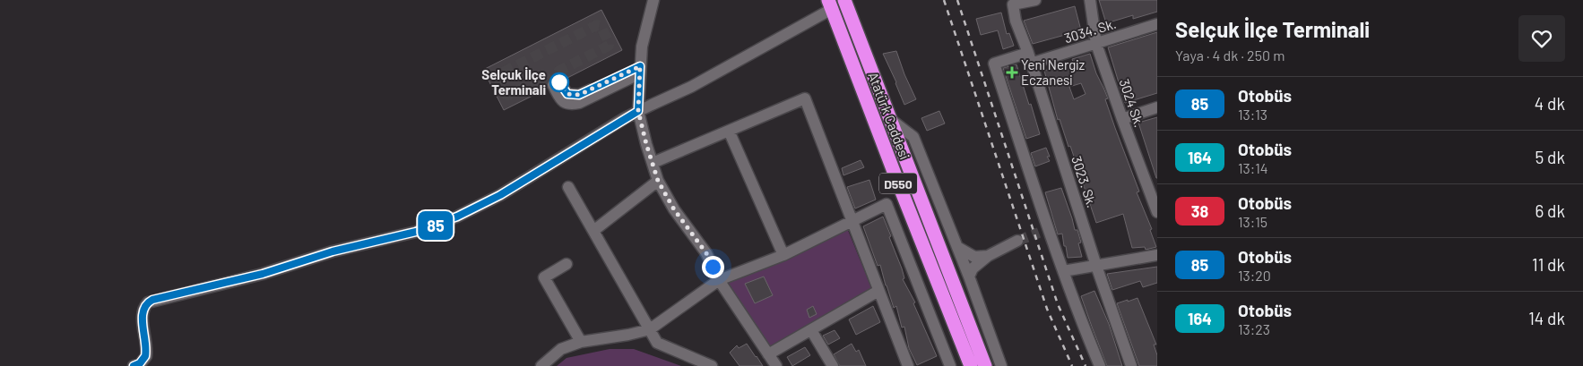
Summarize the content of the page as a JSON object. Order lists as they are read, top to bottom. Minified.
{"streets":{"highway":["Atatürk Caddesi","D550"],"street":["3034. Sk.","3024 Sk.","3023. Sk."]},"crossings":[["3034. Sk.","3024 Sk."],["3034. Sk.","3023. Sk."]],"places":{"health":["Yeni Nergiz Eczanesi"],"other":["Selçuk İlçe Terminali"]},"lines":["bus line 85"],"page":{"on_map":"85","heading":["Selçuk İlçe Terminali","Yaya · 4 dk · 250 m"],"list":[{"mark":"85","name":"Otobüs","note":"13:13","value":"4 dk"},{"mark":"164","name":"Otobüs","note":"13:14","value":"5 dk"},{"mark":"38","name":"Otobüs","note":"13:15","value":"6 dk"},{"mark":"85","name":"Otobüs","note":"13:20","value":"11 dk"},{"mark":"164","name":"Otobüs","note":"13:23","value":"14 dk"}]}}
